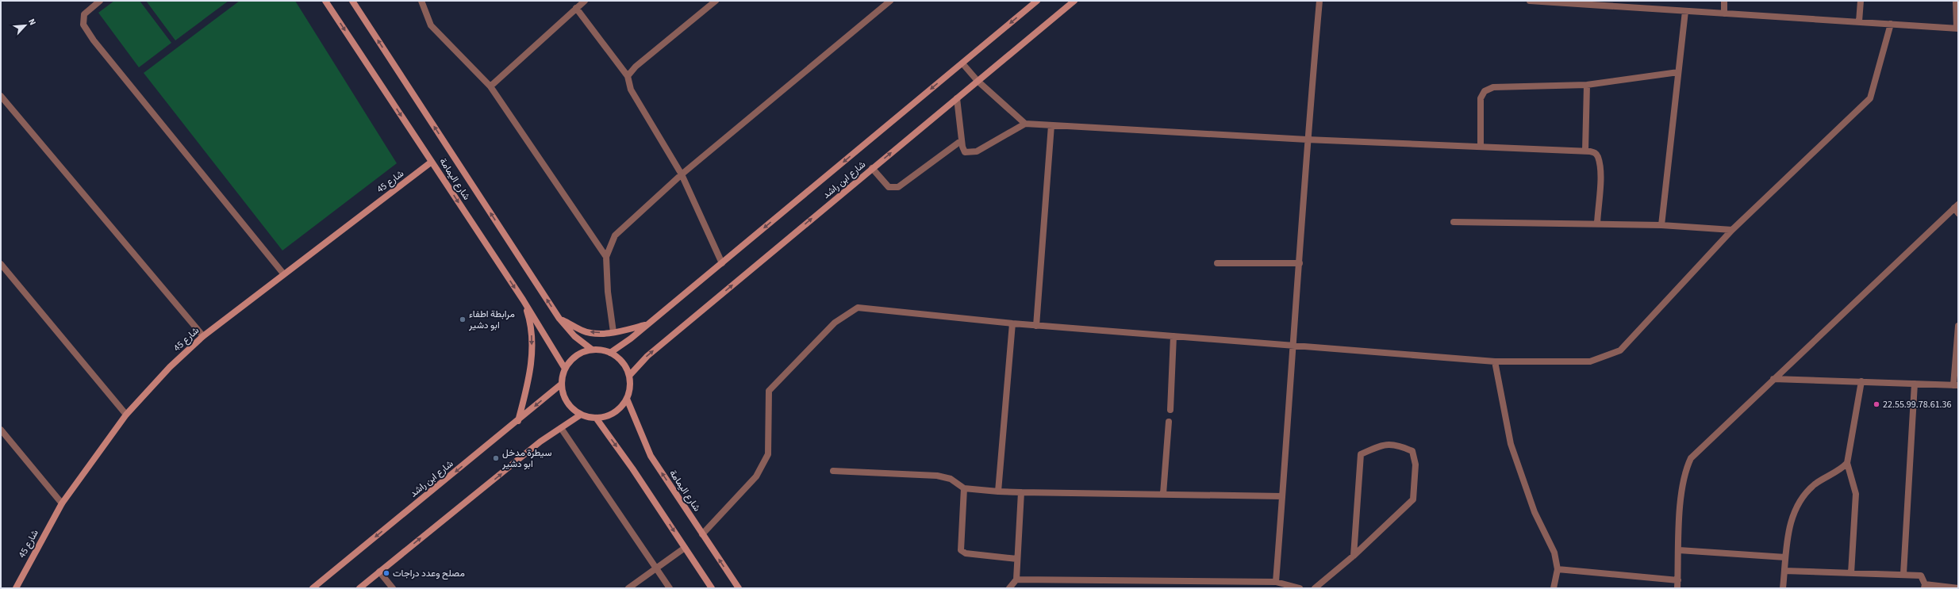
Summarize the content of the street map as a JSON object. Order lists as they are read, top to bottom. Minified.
{"streets":{"main road":["شارع اليمامة","شارع ابن راشد","شارع 45"]},"crossings":[["شارع اليمامة","شارع ابن راشد"],["شارع اليمامة","شارع 45"]],"places":["مرابطة اطفاء ابو دشير","22.55.99.78.61.36","سيطرة مدخل ابو دشير","مصلح وعدد دراجات"],"north":"top right"}
